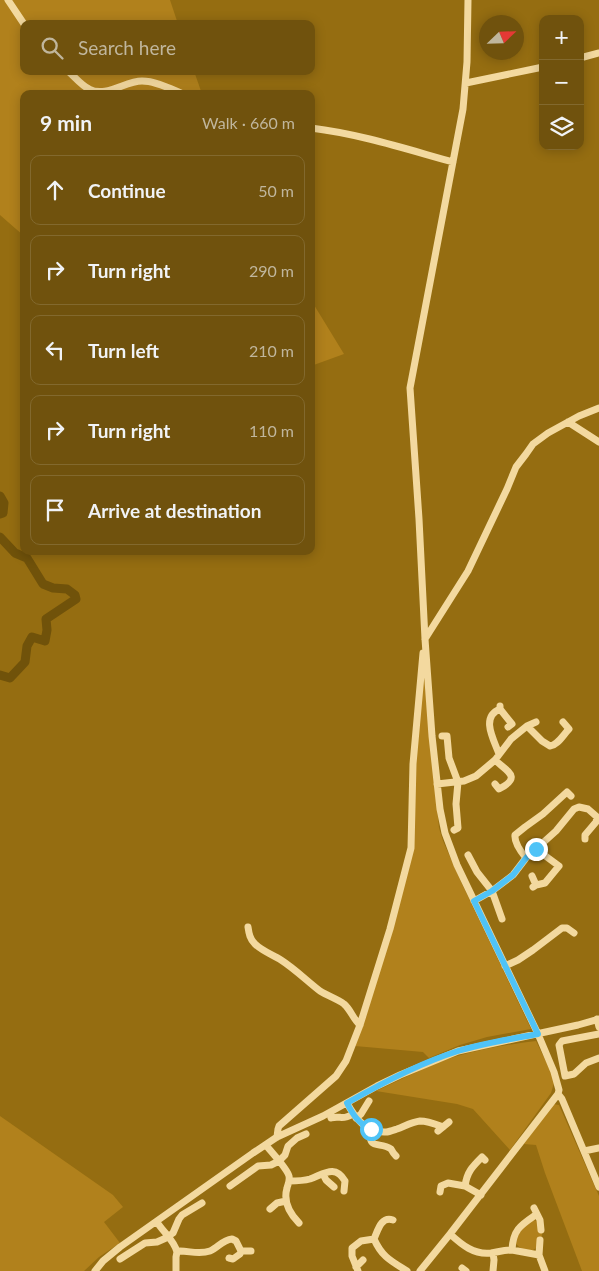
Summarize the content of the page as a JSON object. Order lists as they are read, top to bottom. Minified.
{"north":"top right","page":{"map_buttons":["+","−"],"search":"Search here","heading":["9 min","Walk · 660 m"],"list":[["Continue","50 m"],["Turn right","290 m"],["Turn left","210 m"],["Turn right","110 m"],"Arrive at destination"]}}
